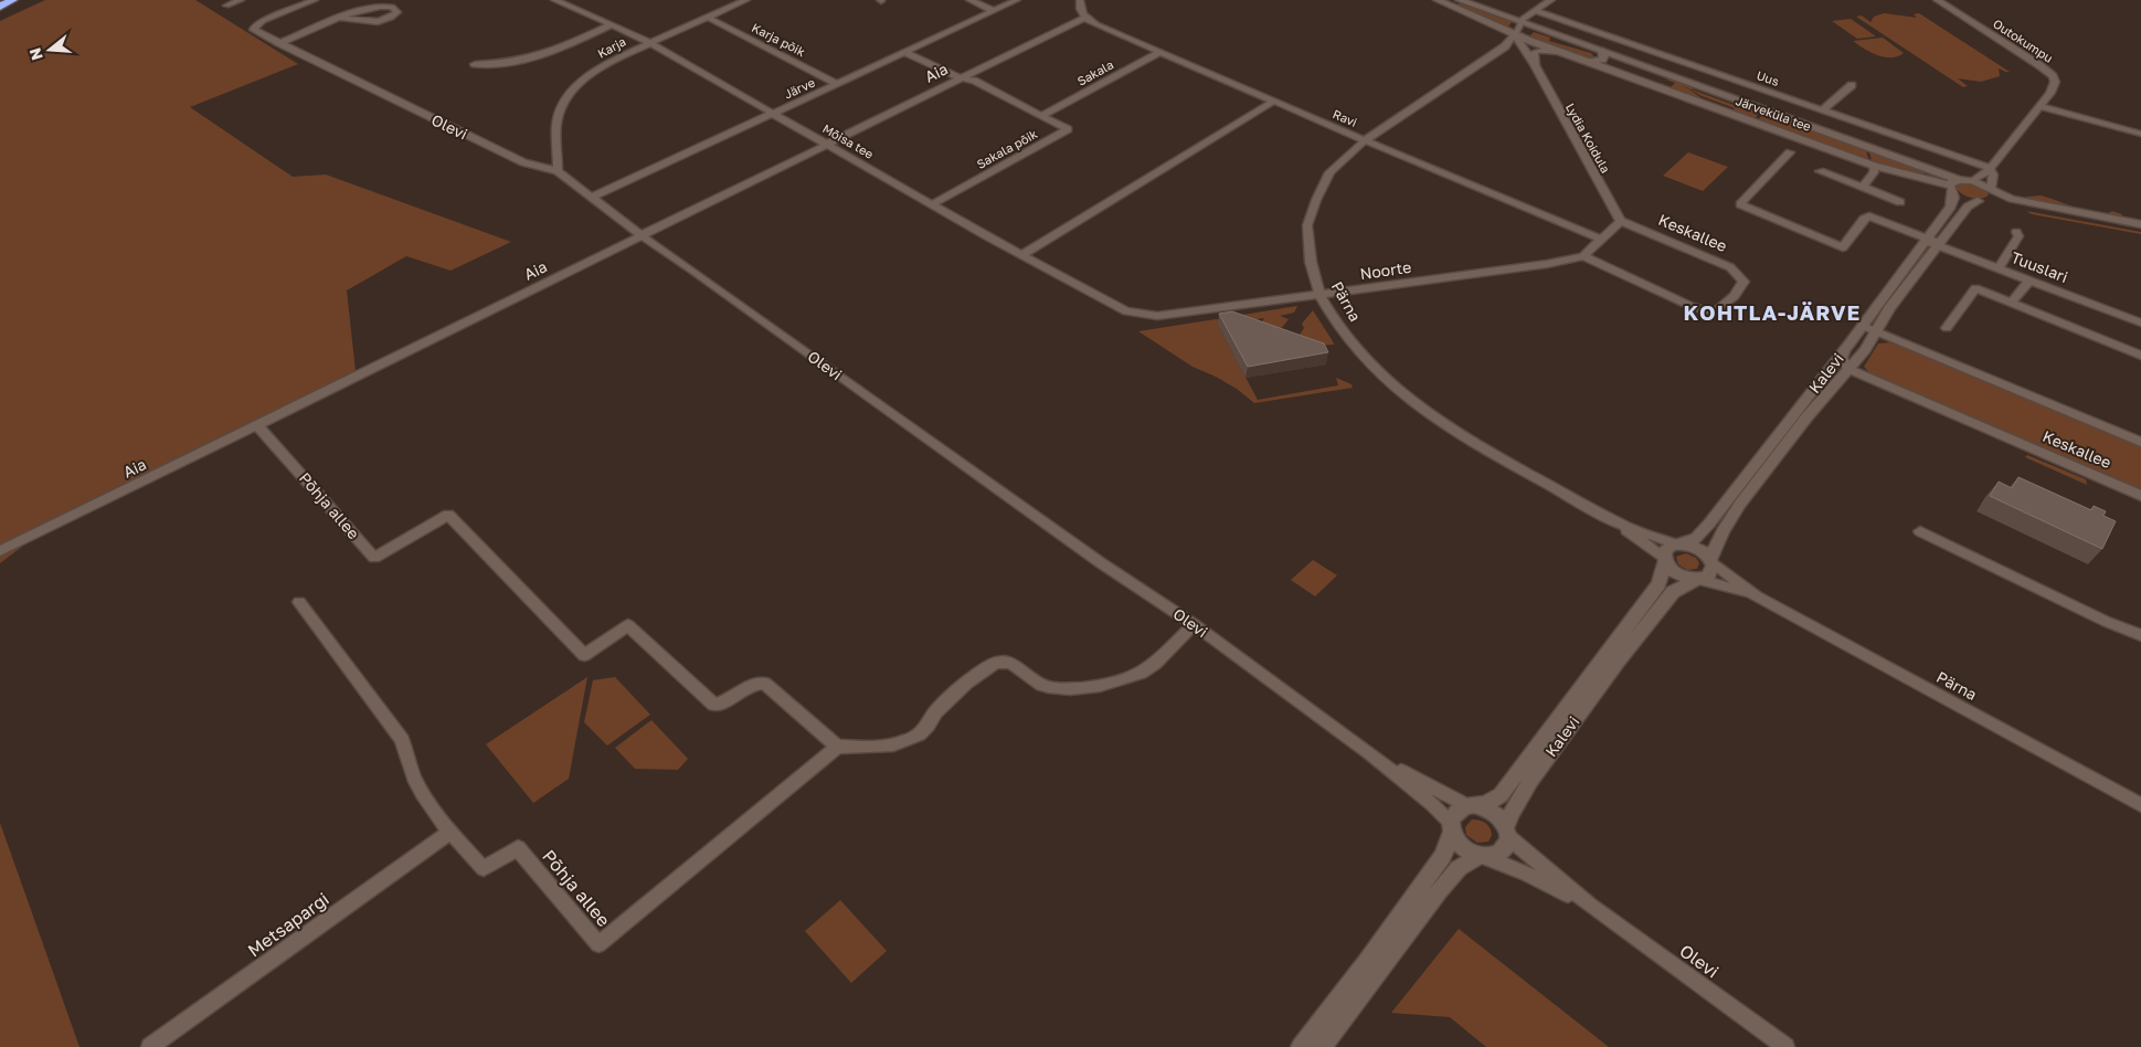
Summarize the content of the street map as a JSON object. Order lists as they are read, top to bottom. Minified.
{"streets":{"main road":["Järveküla tee","Kalevi"],"street":["Karja põik","Outokumpu","Karja","Aia","Sakala","Uus","Järve","Ravi","Olevi","Lydia Koidula","Mõisa tee","Sakala põik","Keskallee","Tuuslari","Noorte","Pärna","Põhja allee","Metsapargi"]},"crossings":[["Karja põik","Karja"],["Karja põik","Järve"],["Outokumpu","Uus"],["Karja","Olevi"],["Karja","Mõisa tee"],["Aia","Ravi"],["Aia","Olevi"],["Aia","Mõisa tee"],["Aia","Põhja allee"],["Sakala","Ravi"],["Sakala","Sakala põik"],["Järve","Olevi"],["Järve","Mõisa tee"],["Järveküla tee","Lydia Koidula"],["Järveküla tee","Pärna"],["Ravi","Pärna"],["Olevi","Kalevi"],["Lydia Koidula","Keskallee"],["Lydia Koidula","Pärna"],["Mõisa tee","Sakala põik"],["Mõisa tee","Noorte"],["Keskallee","Noorte"],["Keskallee","Kalevi"],["Tuuslari","Kalevi"],["Noorte","Pärna"],["Pärna","Kalevi"],["Põhja allee","Metsapargi"]],"districts":["KOHTLA-JÄRVE"],"north":"left"}
